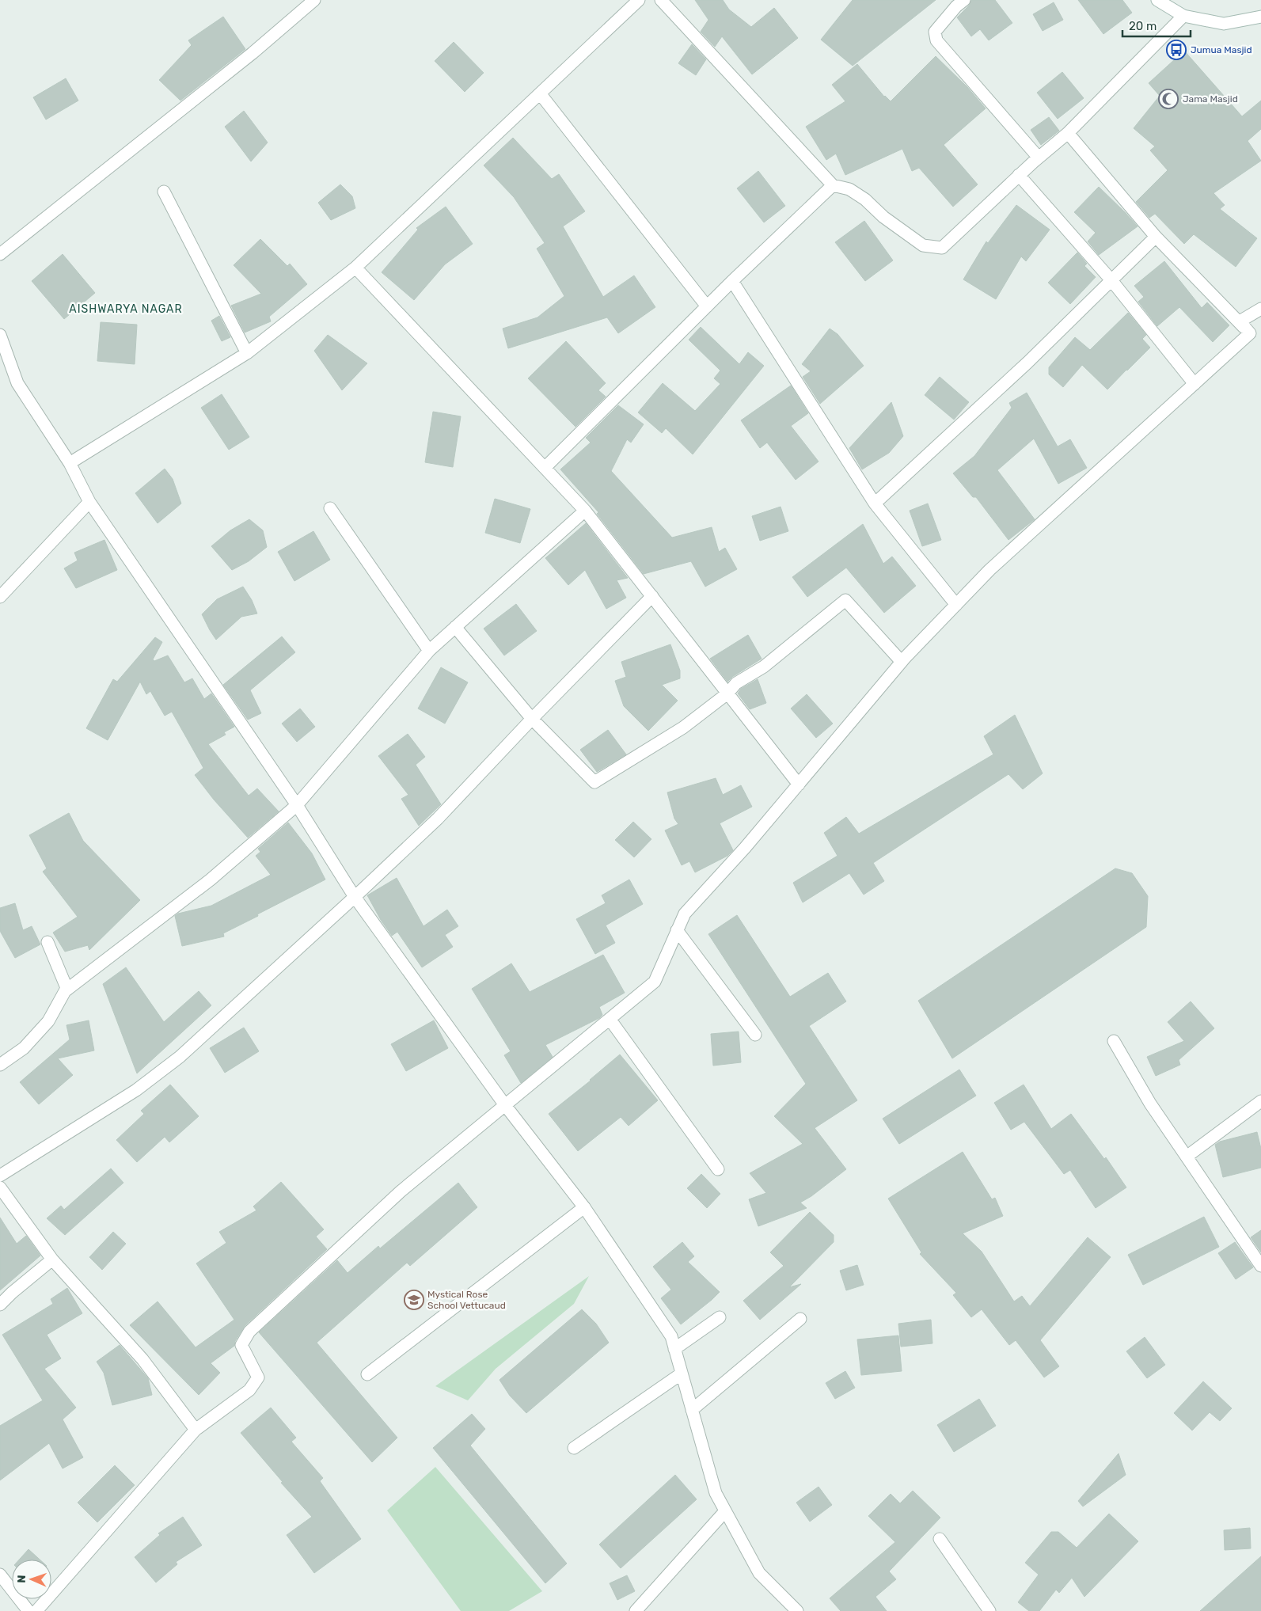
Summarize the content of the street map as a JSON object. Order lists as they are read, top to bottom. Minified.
{"districts":["AISHWARYA NAGAR"],"places":{"bus stop":["Jumua Masjid"],"mosque":["Jama Masjid"],"school or university":["Mystical Rose School Vettucaud"]},"scale_bar":"20 m","north":"left"}
